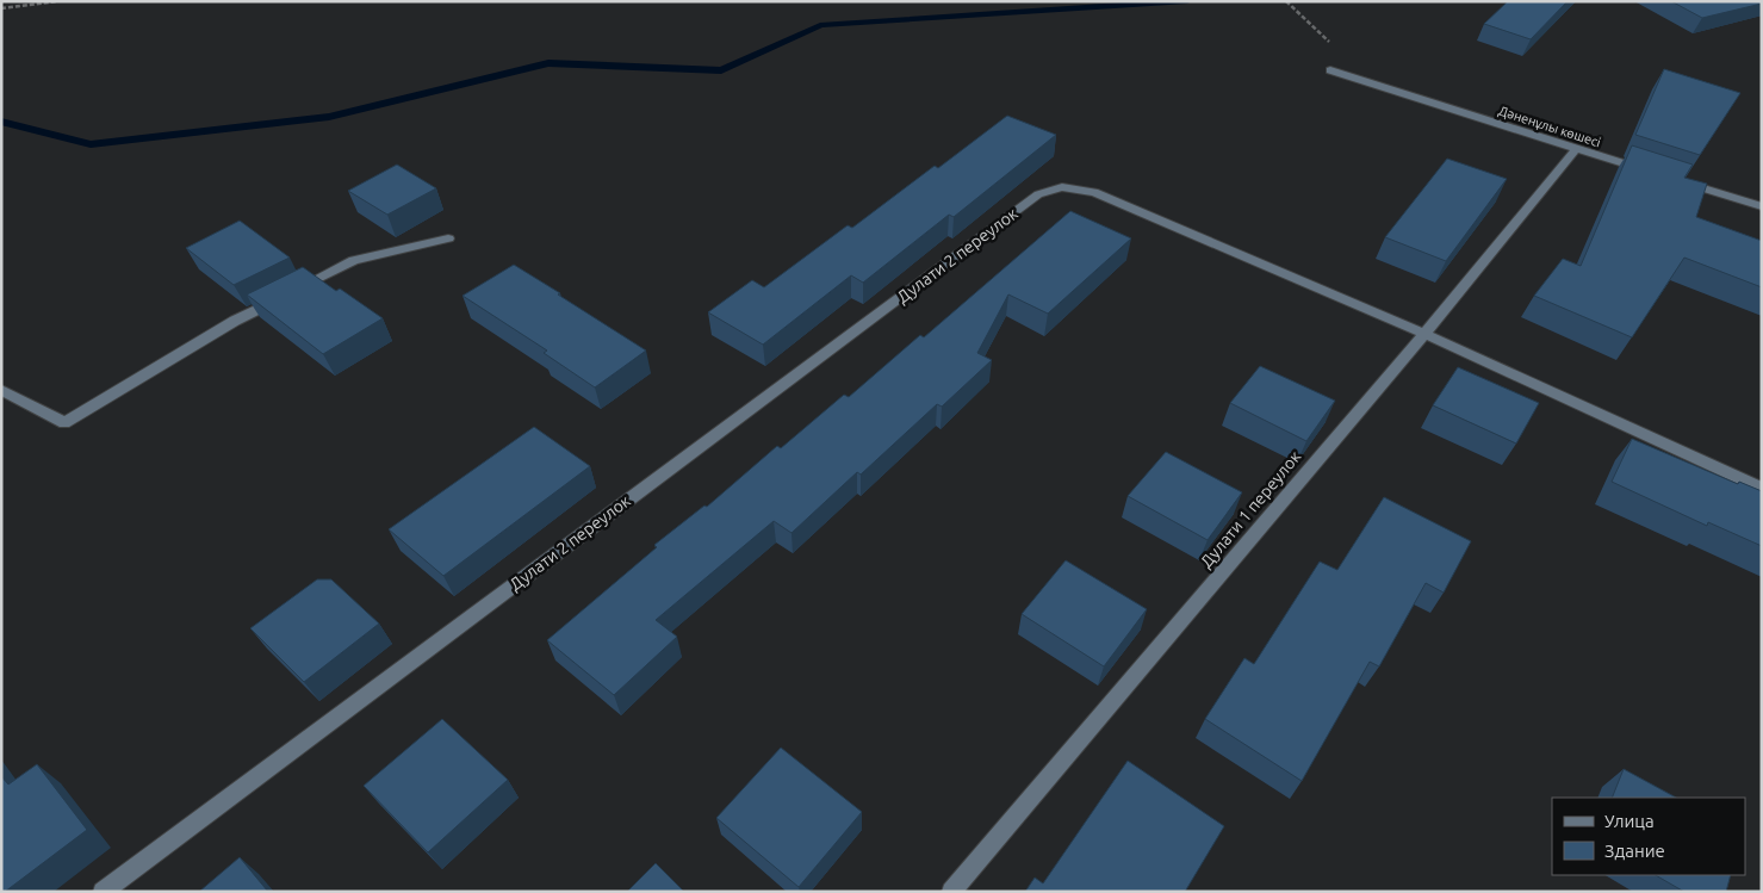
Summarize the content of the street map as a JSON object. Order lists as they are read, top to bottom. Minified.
{"streets":{"street":["Дәненұлы көшесі","Дулати 2 переулок","Дулати 1 переулок"]},"crossings":[["Дәненұлы көшесі","Дулати 1 переулок"],["Дулати 2 переулок","Дулати 1 переулок"]],"legend":["Улица","Здание"]}
